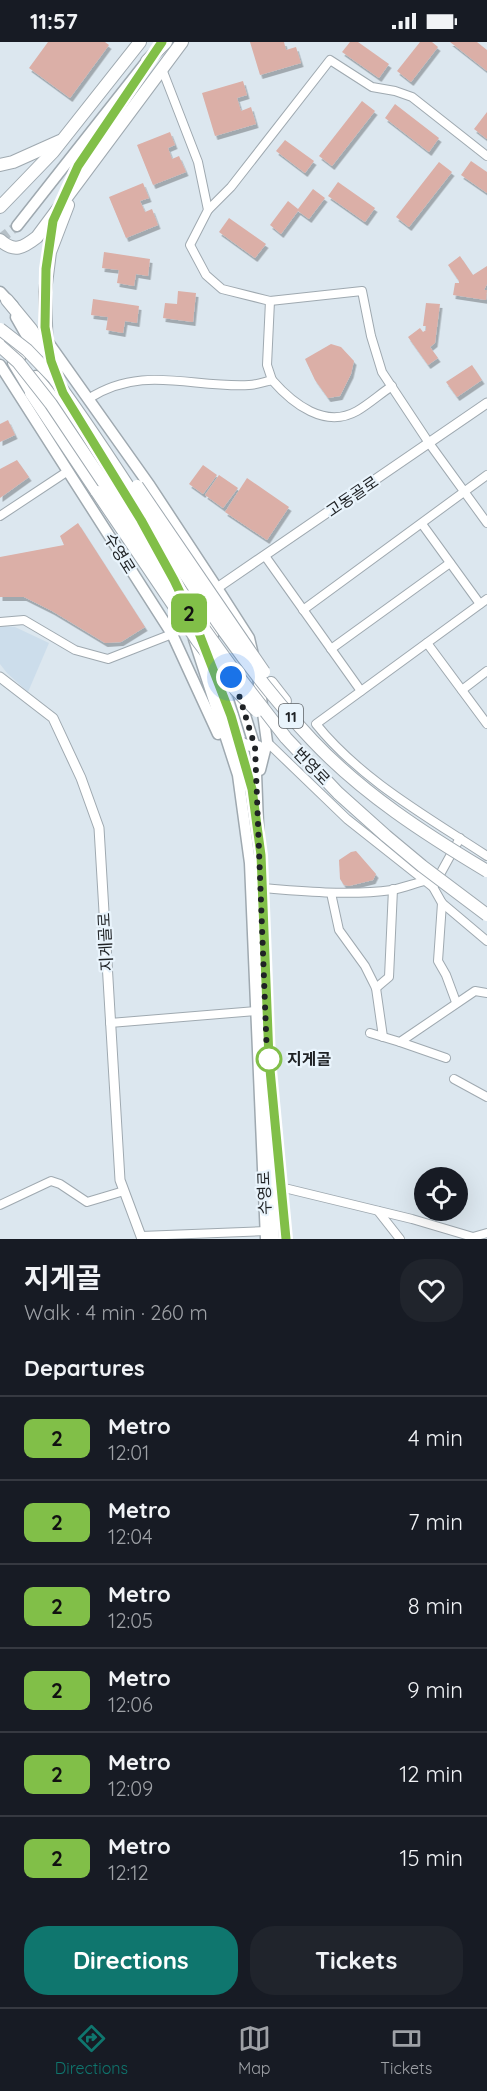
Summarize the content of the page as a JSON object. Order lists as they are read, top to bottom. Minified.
{"streets":{"main road":["수영로","11","번영로"],"street":["고동골로","지게골로"]},"crossings":[["수영로","지게골로"]],"places":["지게골"],"lines":["metro line 2"],"page":{"status":"11:57","on_map":"2","heading":[["지게골","Walk · 4 min · 260 m"],"Departures"],"list":[{"mark":"2","name":"Metro","note":"12:01","value":"4 min"},{"mark":"2","name":"Metro","note":"12:04","value":"7 min"},{"mark":"2","name":"Metro","note":"12:05","value":"8 min"},{"mark":"2","name":"Metro","note":"12:06","value":"9 min"},{"mark":"2","name":"Metro","note":"12:09","value":"12 min"},{"mark":"2","name":"Metro","note":"12:12","value":"15 min"}],"buttons":["Directions","Tickets"],"tabs":["Directions","Map","Tickets"]}}
